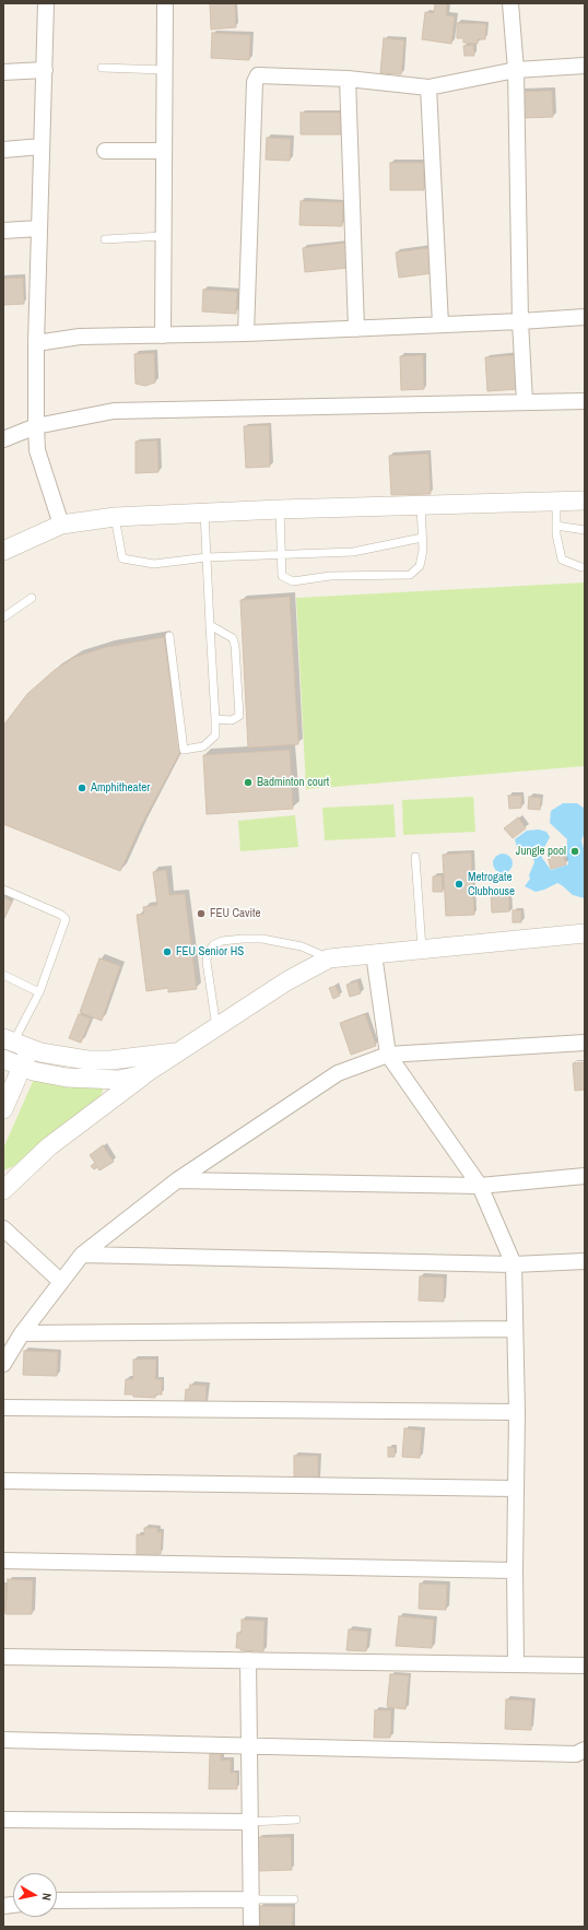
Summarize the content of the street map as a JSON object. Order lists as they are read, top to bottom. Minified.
{"places":["Badminton court","Amphitheater","Jungle pool","Metrogate Clubhouse","FEU Cavite","FEU Senior HS"],"north":"right"}
